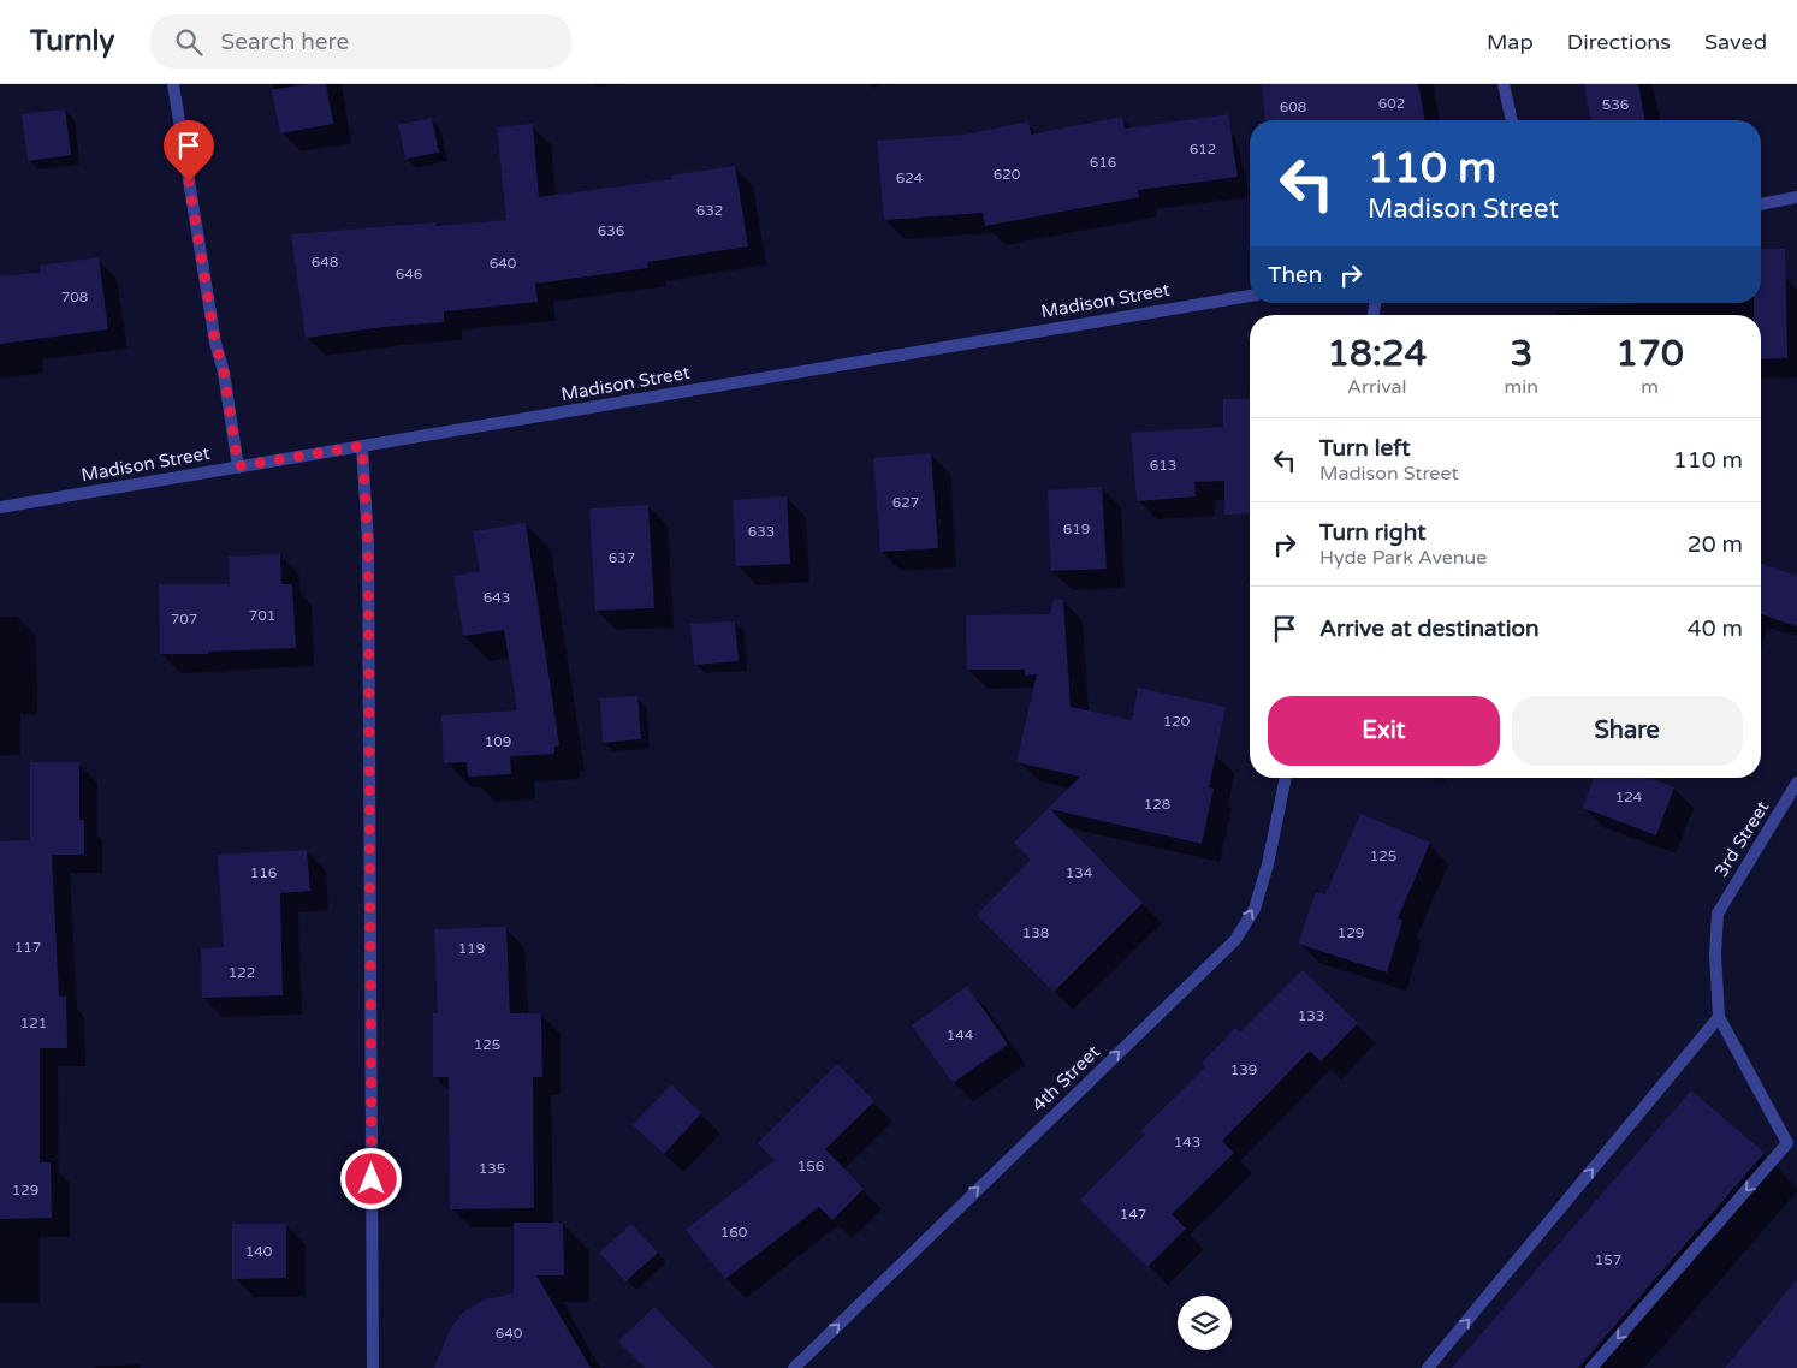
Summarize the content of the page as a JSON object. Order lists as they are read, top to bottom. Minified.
{"streets":{"street":["Madison Street","3rd Street","4th Street"]},"one_way":["4th Street"],"house_numbers":["602","536","608","612","616","620","624","632","636","648","640","646","708","613","627","619","633","637","643","701","707","120","109","124","128","125","116","134","138","129","117","119","122","133","121","144","125","139","143","156","135","129","147","160","140","157","640"],"page":{"header":"Turnly","search":"Search here","nav":["Map","Directions","Saved"],"turn":["110 m","Madison Street"],"then":"Then","eta":["18:24","Arrival","3","min","170","m"],"list":[{"name":"Turn left","note":"Madison Street","value":"110 m"},{"name":"Turn right","note":"Hyde Park Avenue","value":"20 m"},{"name":"Arrive at destination","value":"40 m"}],"buttons":["Exit","Share"]}}
